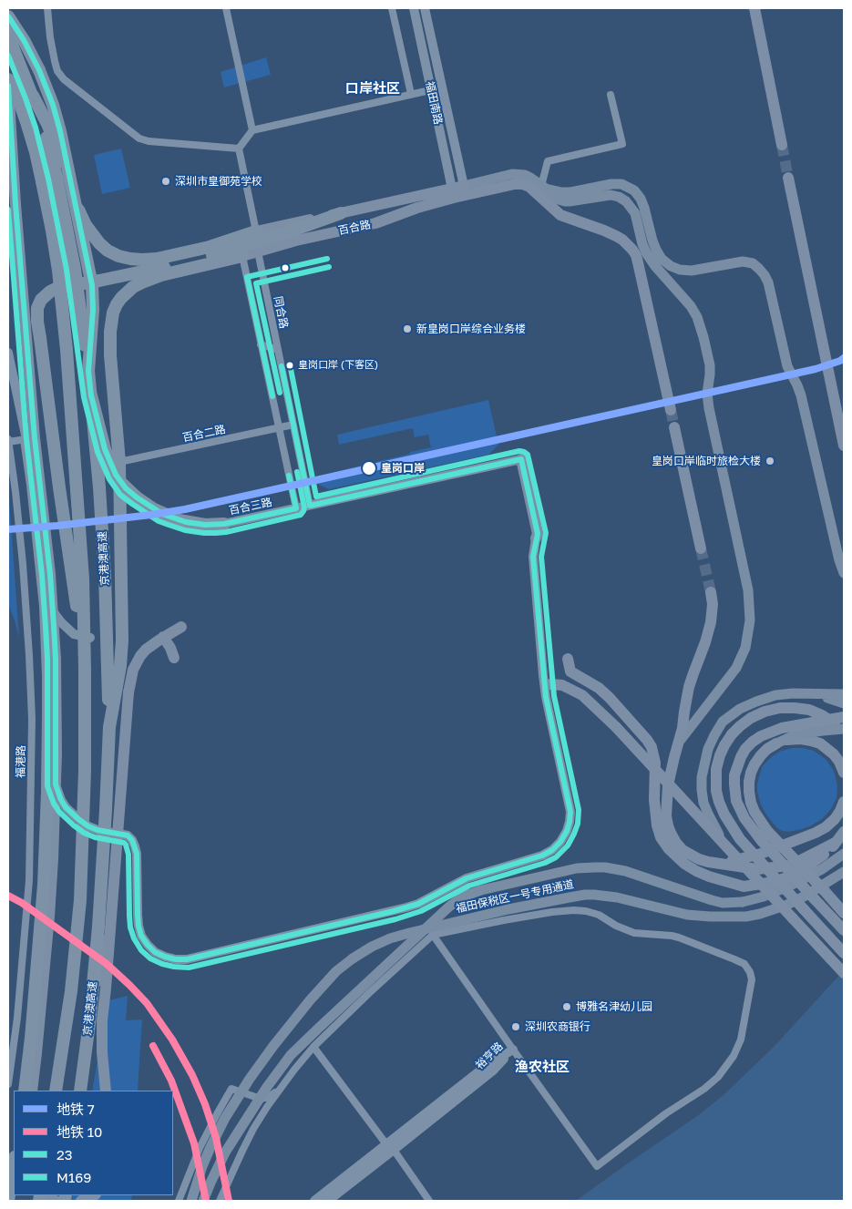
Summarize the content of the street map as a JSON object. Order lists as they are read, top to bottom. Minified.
{"streets":{"highway":["京港澳高速"],"main road":["百合路","福田保税区一号专用通道"],"street":["福田南路","同合路","百合二路","百合三路","福港路","裕亨路"]},"crossings":[["福田南路","百合路"],["百合路","同合路"],["同合路","百合二路"]],"districts":["口岸社区","渔农社区"],"places":["深圳市皇御苑学校","新皇岗口岸综合业务楼","皇岗口岸 (下客区)","皇岗口岸临时旅检大楼","皇岗口岸","博雅名津幼儿园","深圳农商银行"],"lines":["transit line 23","transit line M169","metro line 7","metro line 10"],"legend":["地铁 7","地铁 10","23","M169"]}
